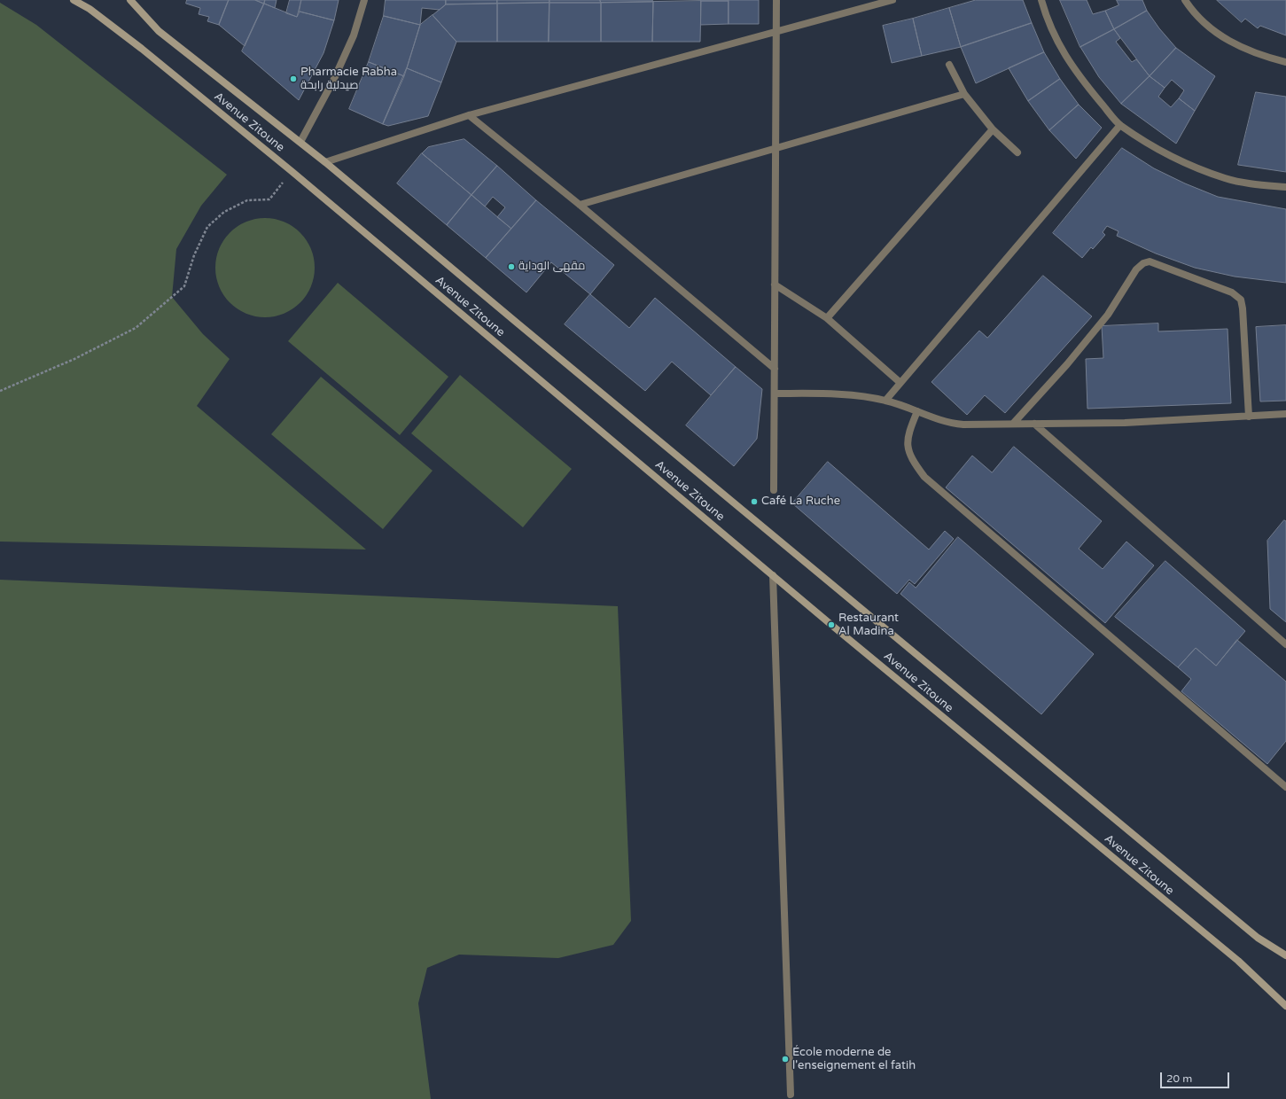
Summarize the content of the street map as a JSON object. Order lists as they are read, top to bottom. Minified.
{"streets":{"main road":["Avenue Zitoune"]},"places":["Pharmacie Rabha صيدلية رابحة","مقهى الوداية","Café La Ruche","Restaurant Al Madina","École moderne de l'enseignement el fatih"],"scale_bar":"20 m"}
